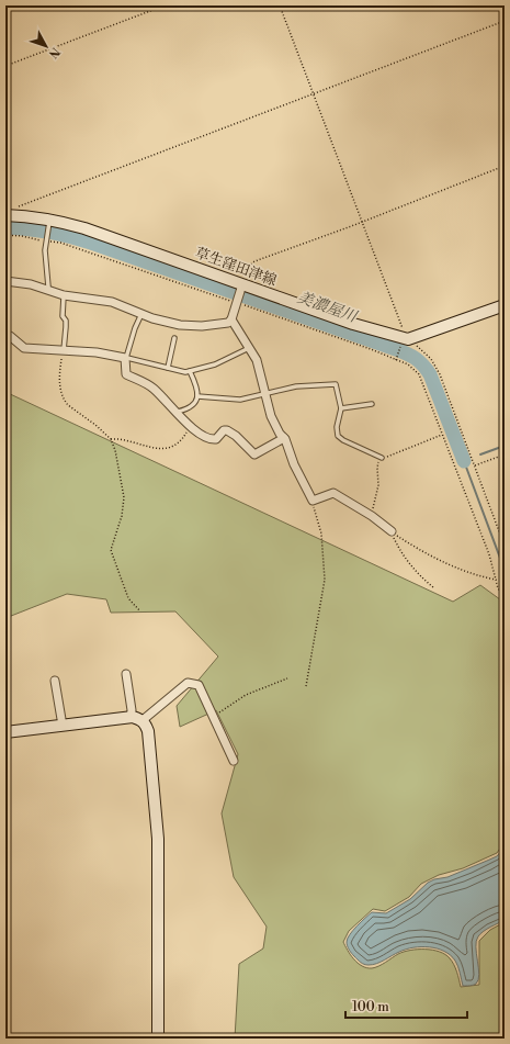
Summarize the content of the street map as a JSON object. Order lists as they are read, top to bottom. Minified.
{"streets":{"main road":["草生窪田津線"]},"water":["美濃屋川"],"scale_bar":"100 m","north":"bottom right"}
